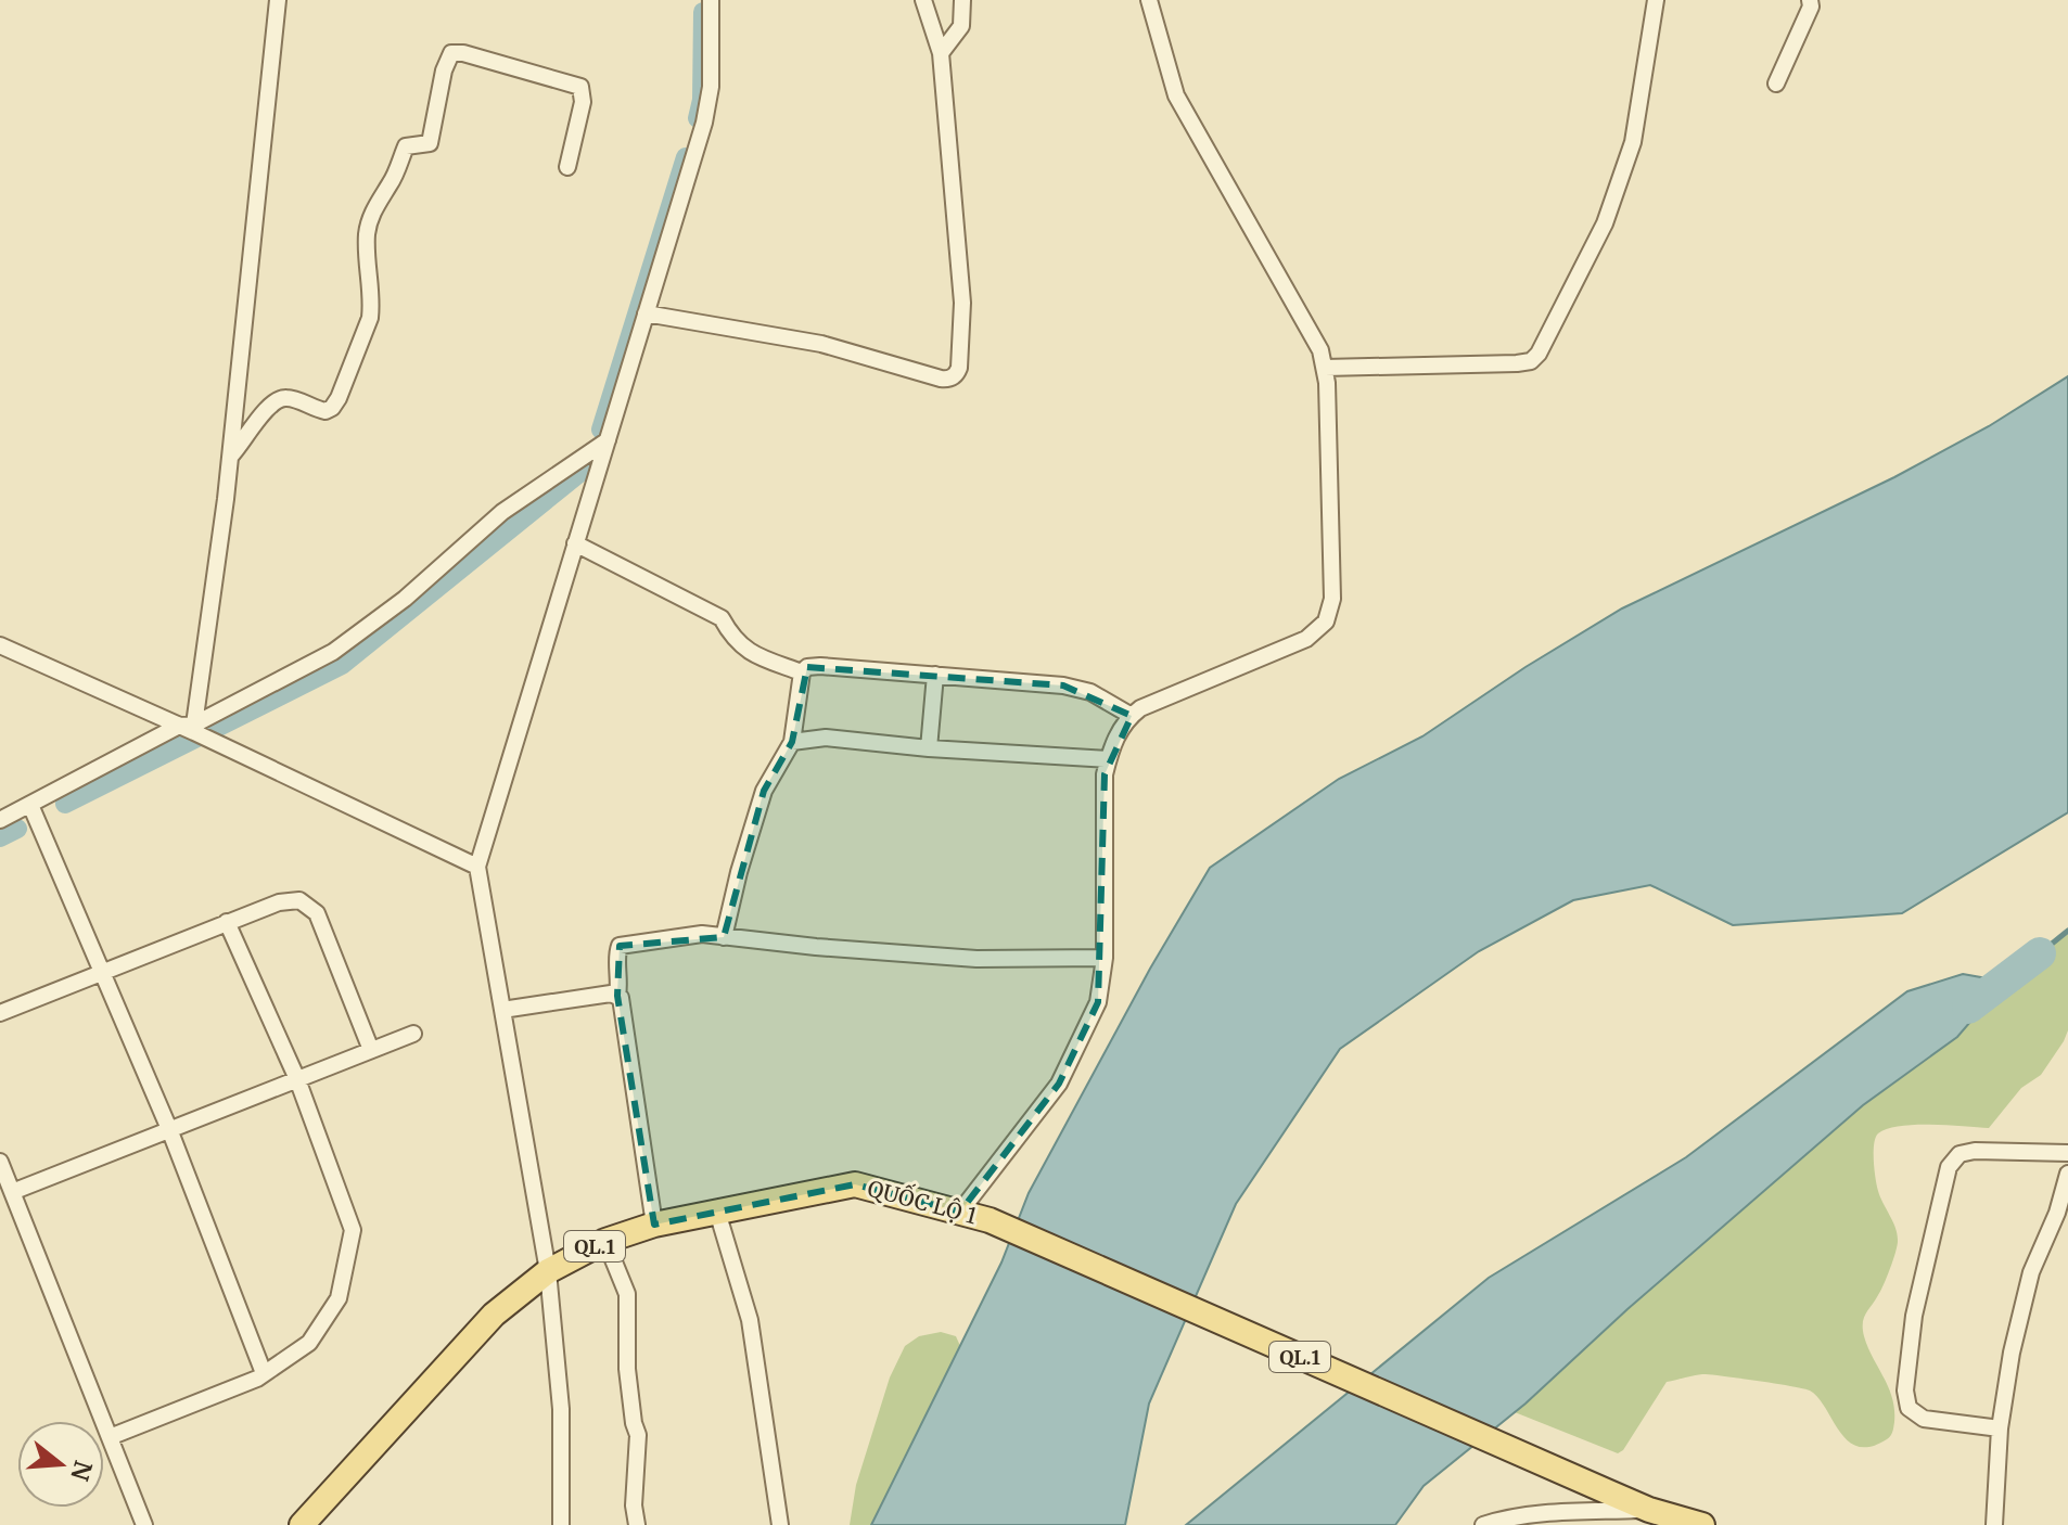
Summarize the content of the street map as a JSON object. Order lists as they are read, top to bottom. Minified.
{"streets":{"main road":["QUỐC LỘ 1","QL.1"]},"crossings":[["QUỐC LỘ 1","QL.1"]],"north":"right"}
